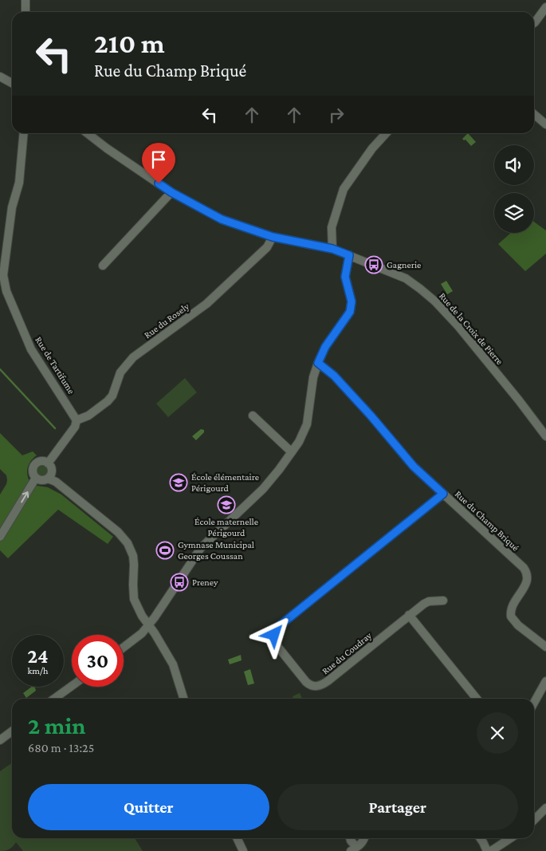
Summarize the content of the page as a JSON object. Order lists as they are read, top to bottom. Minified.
{"streets":{"street":["Rue du Rosely","Rue de la Croix de Pierre","Rue de Tartifume","Rue du Champ Briqué","Rue du Coudray"]},"crossings":[["Rue du Rosely","Rue de la Croix de Pierre"],["Rue du Rosely","Rue de Tartifume"],["Rue du Champ Briqué","Rue du Coudray"]],"places":{"bus stop":["Gagnerie","Preney"],"school or university":["École élémentaire Périgourd","École maternelle Périgourd"],"sports":["Gymnase Municipal Georges Coussan"]},"page":{"turn":["210 m","Rue du Champ Briqué"],"speed":"24 km/h","limit":"30","heading":["2 min","680 m · 13:25"],"buttons":["Quitter","Partager"]}}
